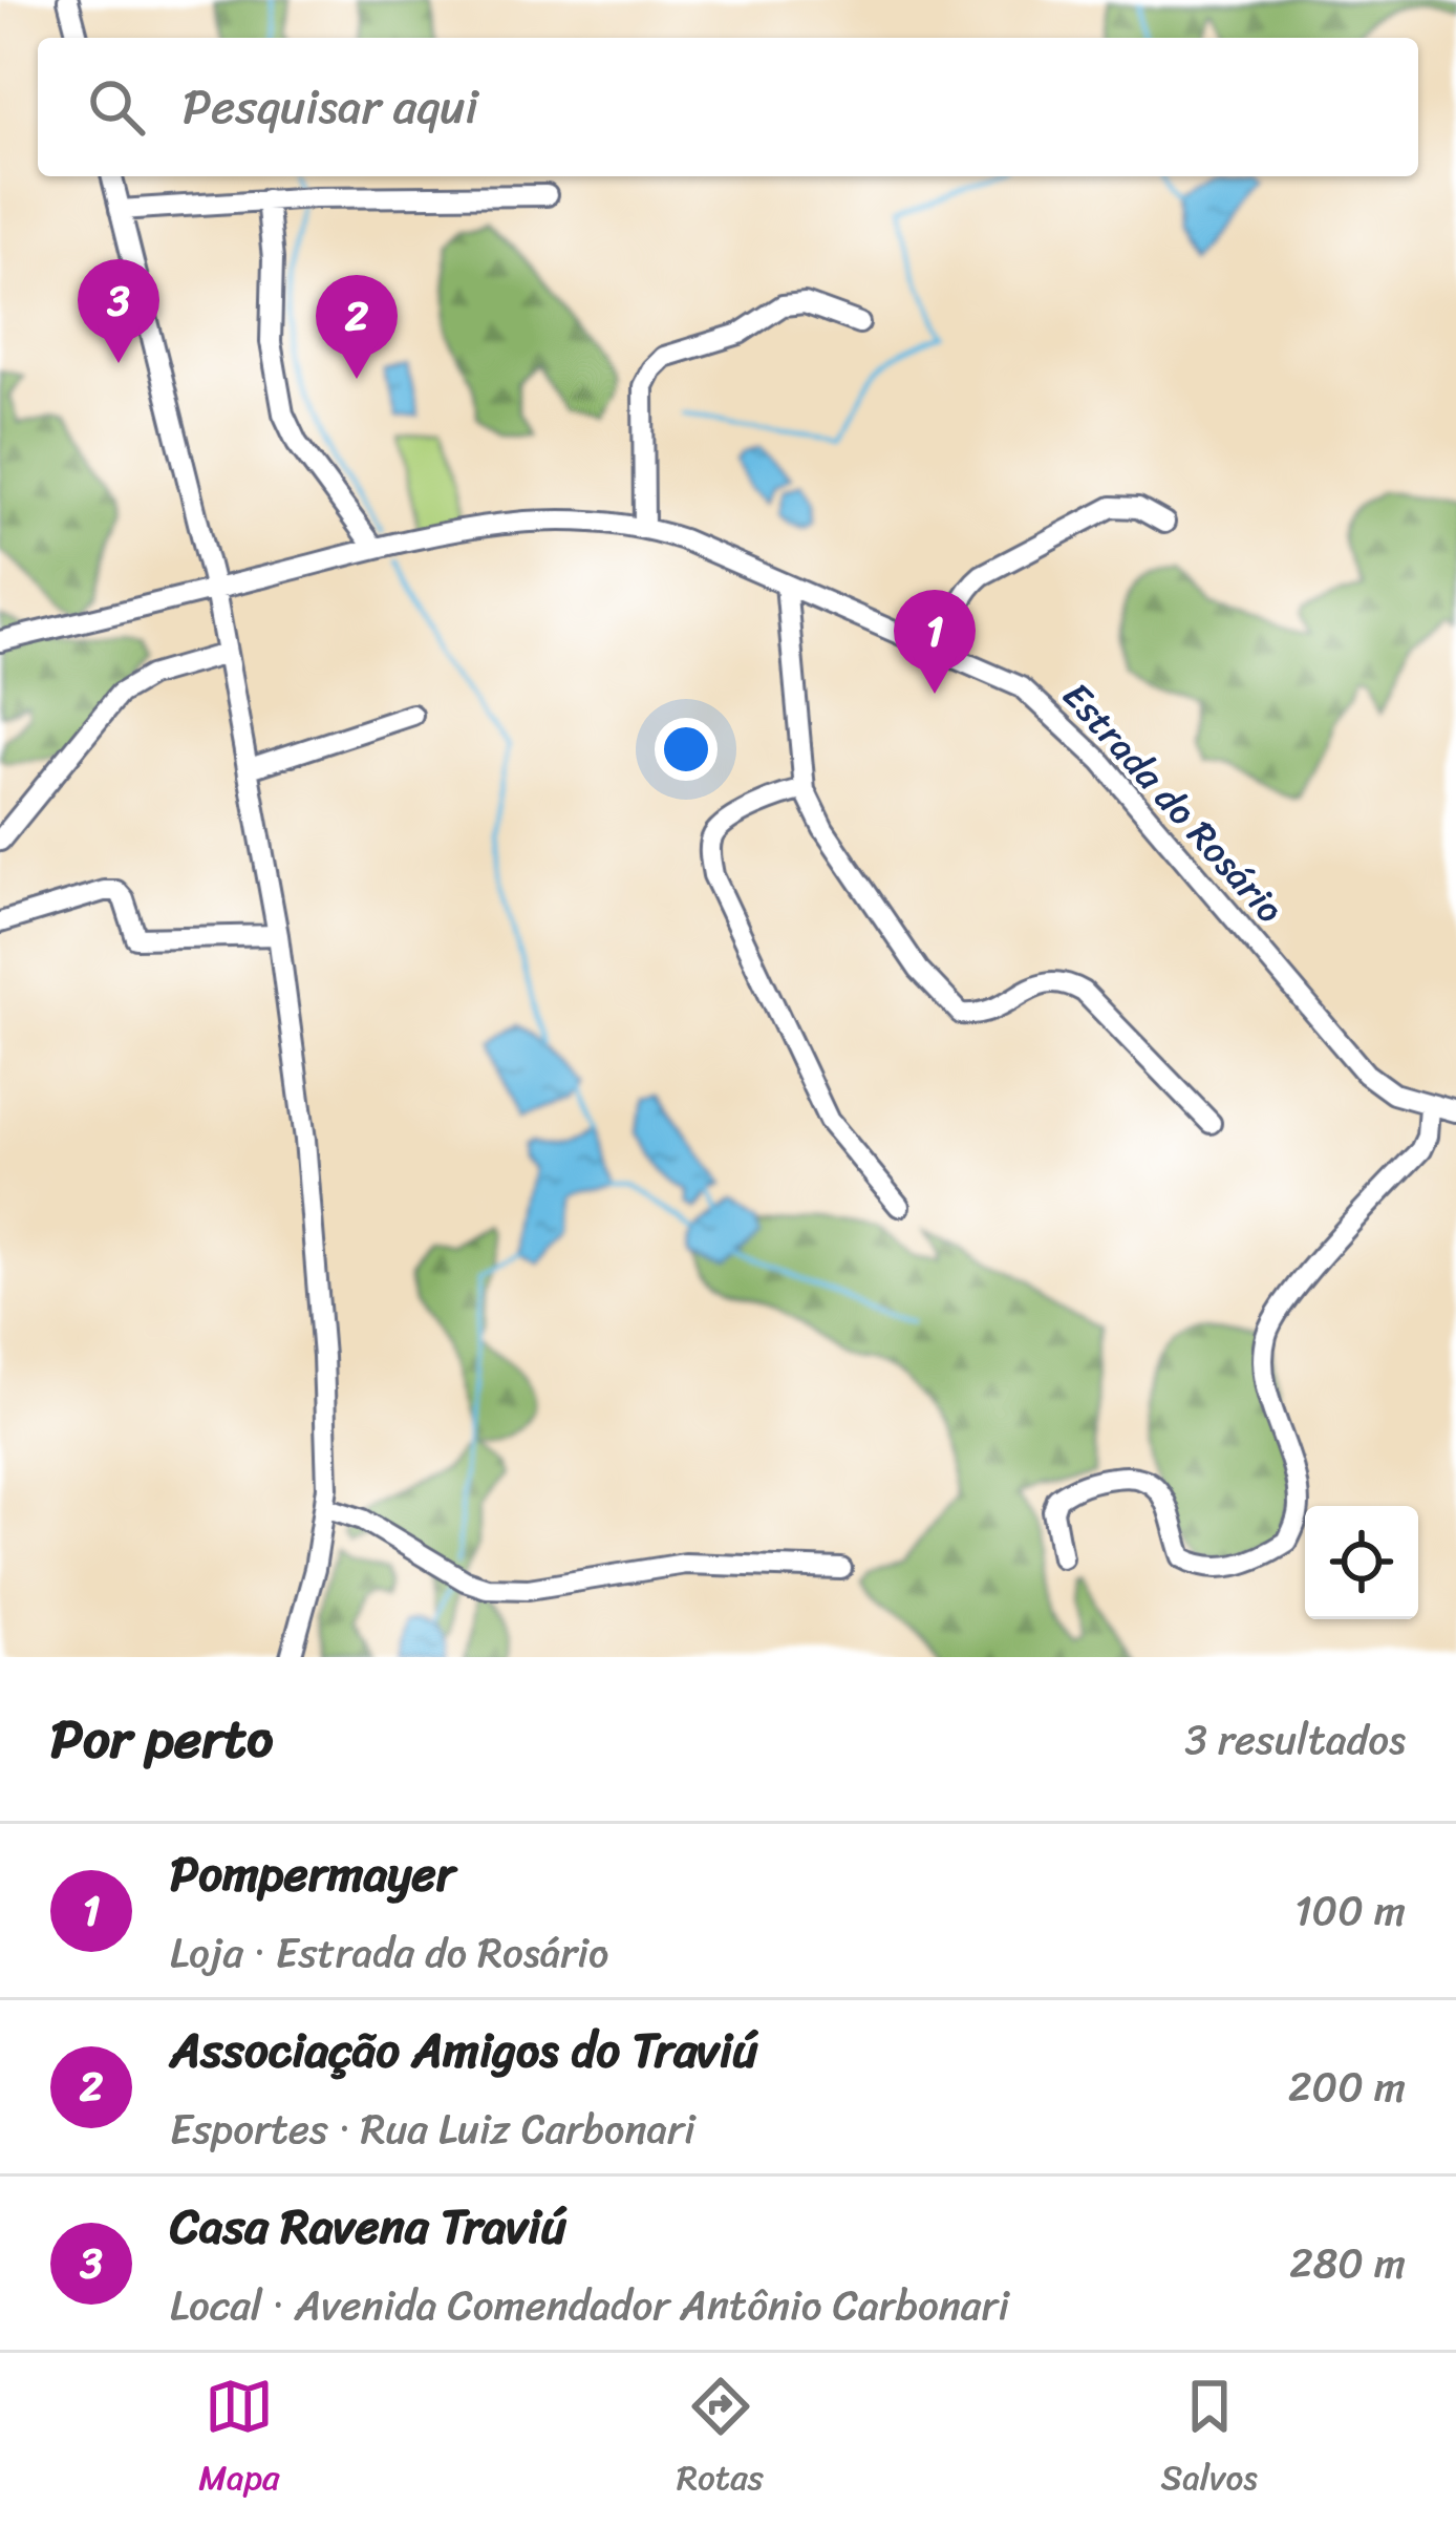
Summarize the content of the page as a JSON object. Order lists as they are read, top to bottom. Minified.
{"streets":{"street":["Estrada do Rosário"]},"page":{"search":"Pesquisar aqui","pins":["3","2","1"],"heading":["Por perto","3 resultados"],"list":[{"mark":"1","name":"Pompermayer","note":"Loja · Estrada do Rosário","value":"100 m"},{"mark":"2","name":"Associação Amigos do Traviú","note":"Esportes · Rua Luiz Carbonari","value":"200 m"},{"mark":"3","name":"Casa Ravena Traviú","note":"Local · Avenida Comendador Antônio Carbonari","value":"280 m"}],"nav":["Mapa","Rotas","Salvos"]}}
